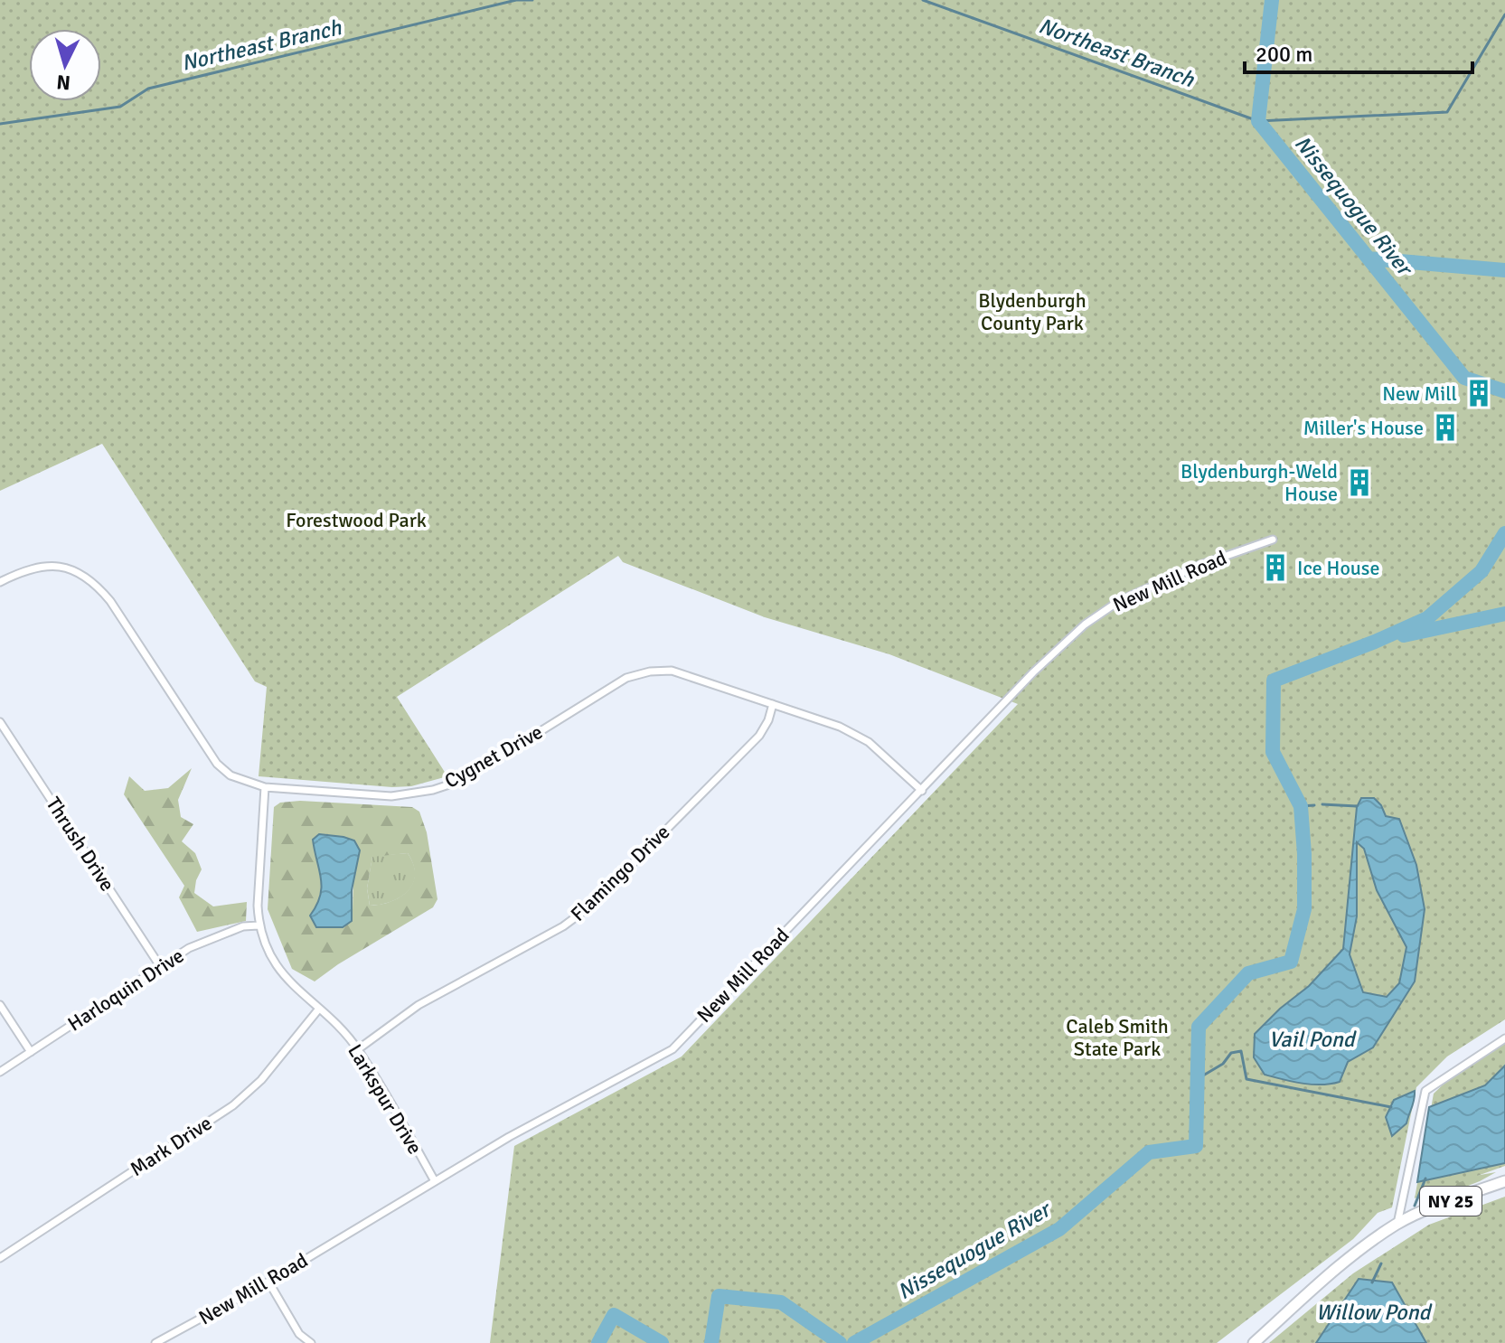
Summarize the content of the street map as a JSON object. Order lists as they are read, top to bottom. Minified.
{"streets":{"main road":["NY 25"],"street":["New Mill Road","Cygnet Drive","Thrush Drive","Flamingo Drive","Harloquin Drive","Larkspur Drive","Mark Drive"]},"crossings":[["New Mill Road","Cygnet Drive"],["New Mill Road","Larkspur Drive"],["Cygnet Drive","Flamingo Drive"],["Cygnet Drive","Larkspur Drive"],["Thrush Drive","Harloquin Drive"],["Flamingo Drive","Larkspur Drive"],["Harloquin Drive","Larkspur Drive"],["Larkspur Drive","Mark Drive"]],"water":["Northeast Branch","Nissequogue River","Vail Pond","Willow Pond"],"parks":["Blydenburgh County Park","Forestwood Park","Caleb Smith State Park"],"places":{"building":["New Mill","Miller's House","Blydenburgh-Weld House","Ice House"]},"scale_bar":"200 m","north":"bottom"}
